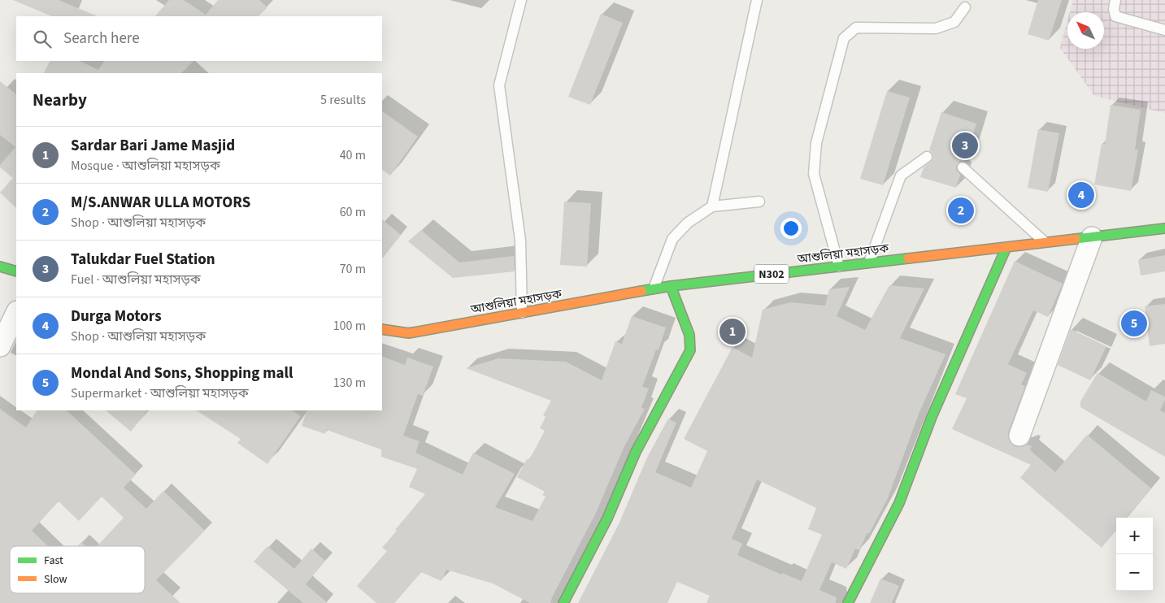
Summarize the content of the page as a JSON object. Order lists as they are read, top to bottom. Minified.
{"streets":{"main road":["আশুলিয়া মহাসড়ক","N302"]},"legend":["Fast","Slow"],"north":"top left","page":{"search":"Search here","heading":["Nearby","5 results"],"list":[{"mark":"1","name":"Sardar Bari Jame Masjid","note":"Mosque · আশুলিয়া মহাসড়ক","value":"40 m"},{"mark":"2","name":"M/S.ANWAR ULLA MOTORS","note":"Shop · আশুলিয়া মহাসড়ক","value":"60 m"},{"mark":"3","name":"Talukdar Fuel Station","note":"Fuel · আশুলিয়া মহাসড়ক","value":"70 m"},{"mark":"4","name":"Durga Motors","note":"Shop · আশুলিয়া মহাসড়ক","value":"100 m"},{"mark":"5","name":"Mondal And Sons, Shopping mall","note":"Supermarket · আশুলিয়া মহাসড়ক","value":"130 m"}],"pins":["3","4","2","5","1"],"map_buttons":["+","−"]}}
